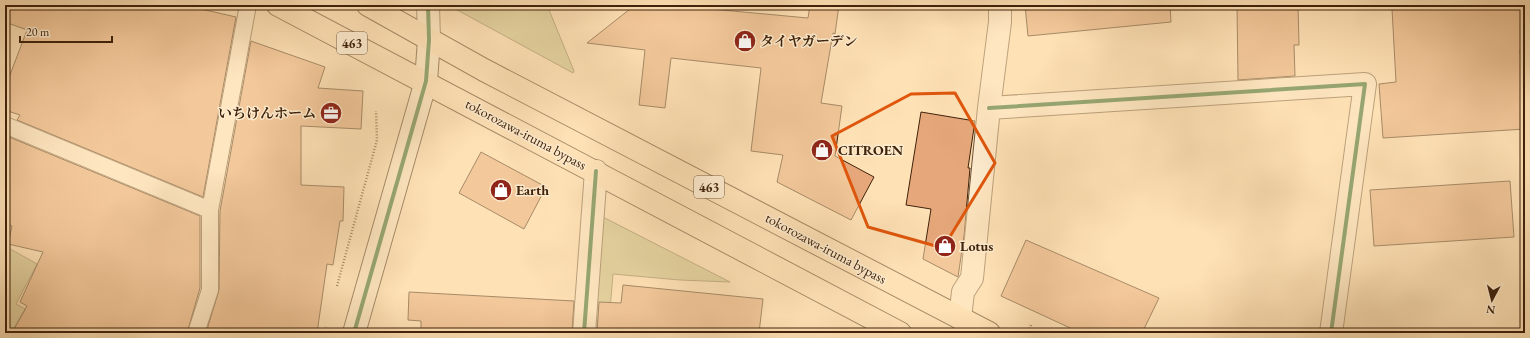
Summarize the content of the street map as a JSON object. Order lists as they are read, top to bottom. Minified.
{"streets":{"highway":["463","tokorozawa-iruma bypass"]},"places":{"shop":["タイヤガーデン","CITROEN","Earth","Lotus"],"office":["いちけんホーム"]},"scale_bar":"20 m","north":"bottom"}
